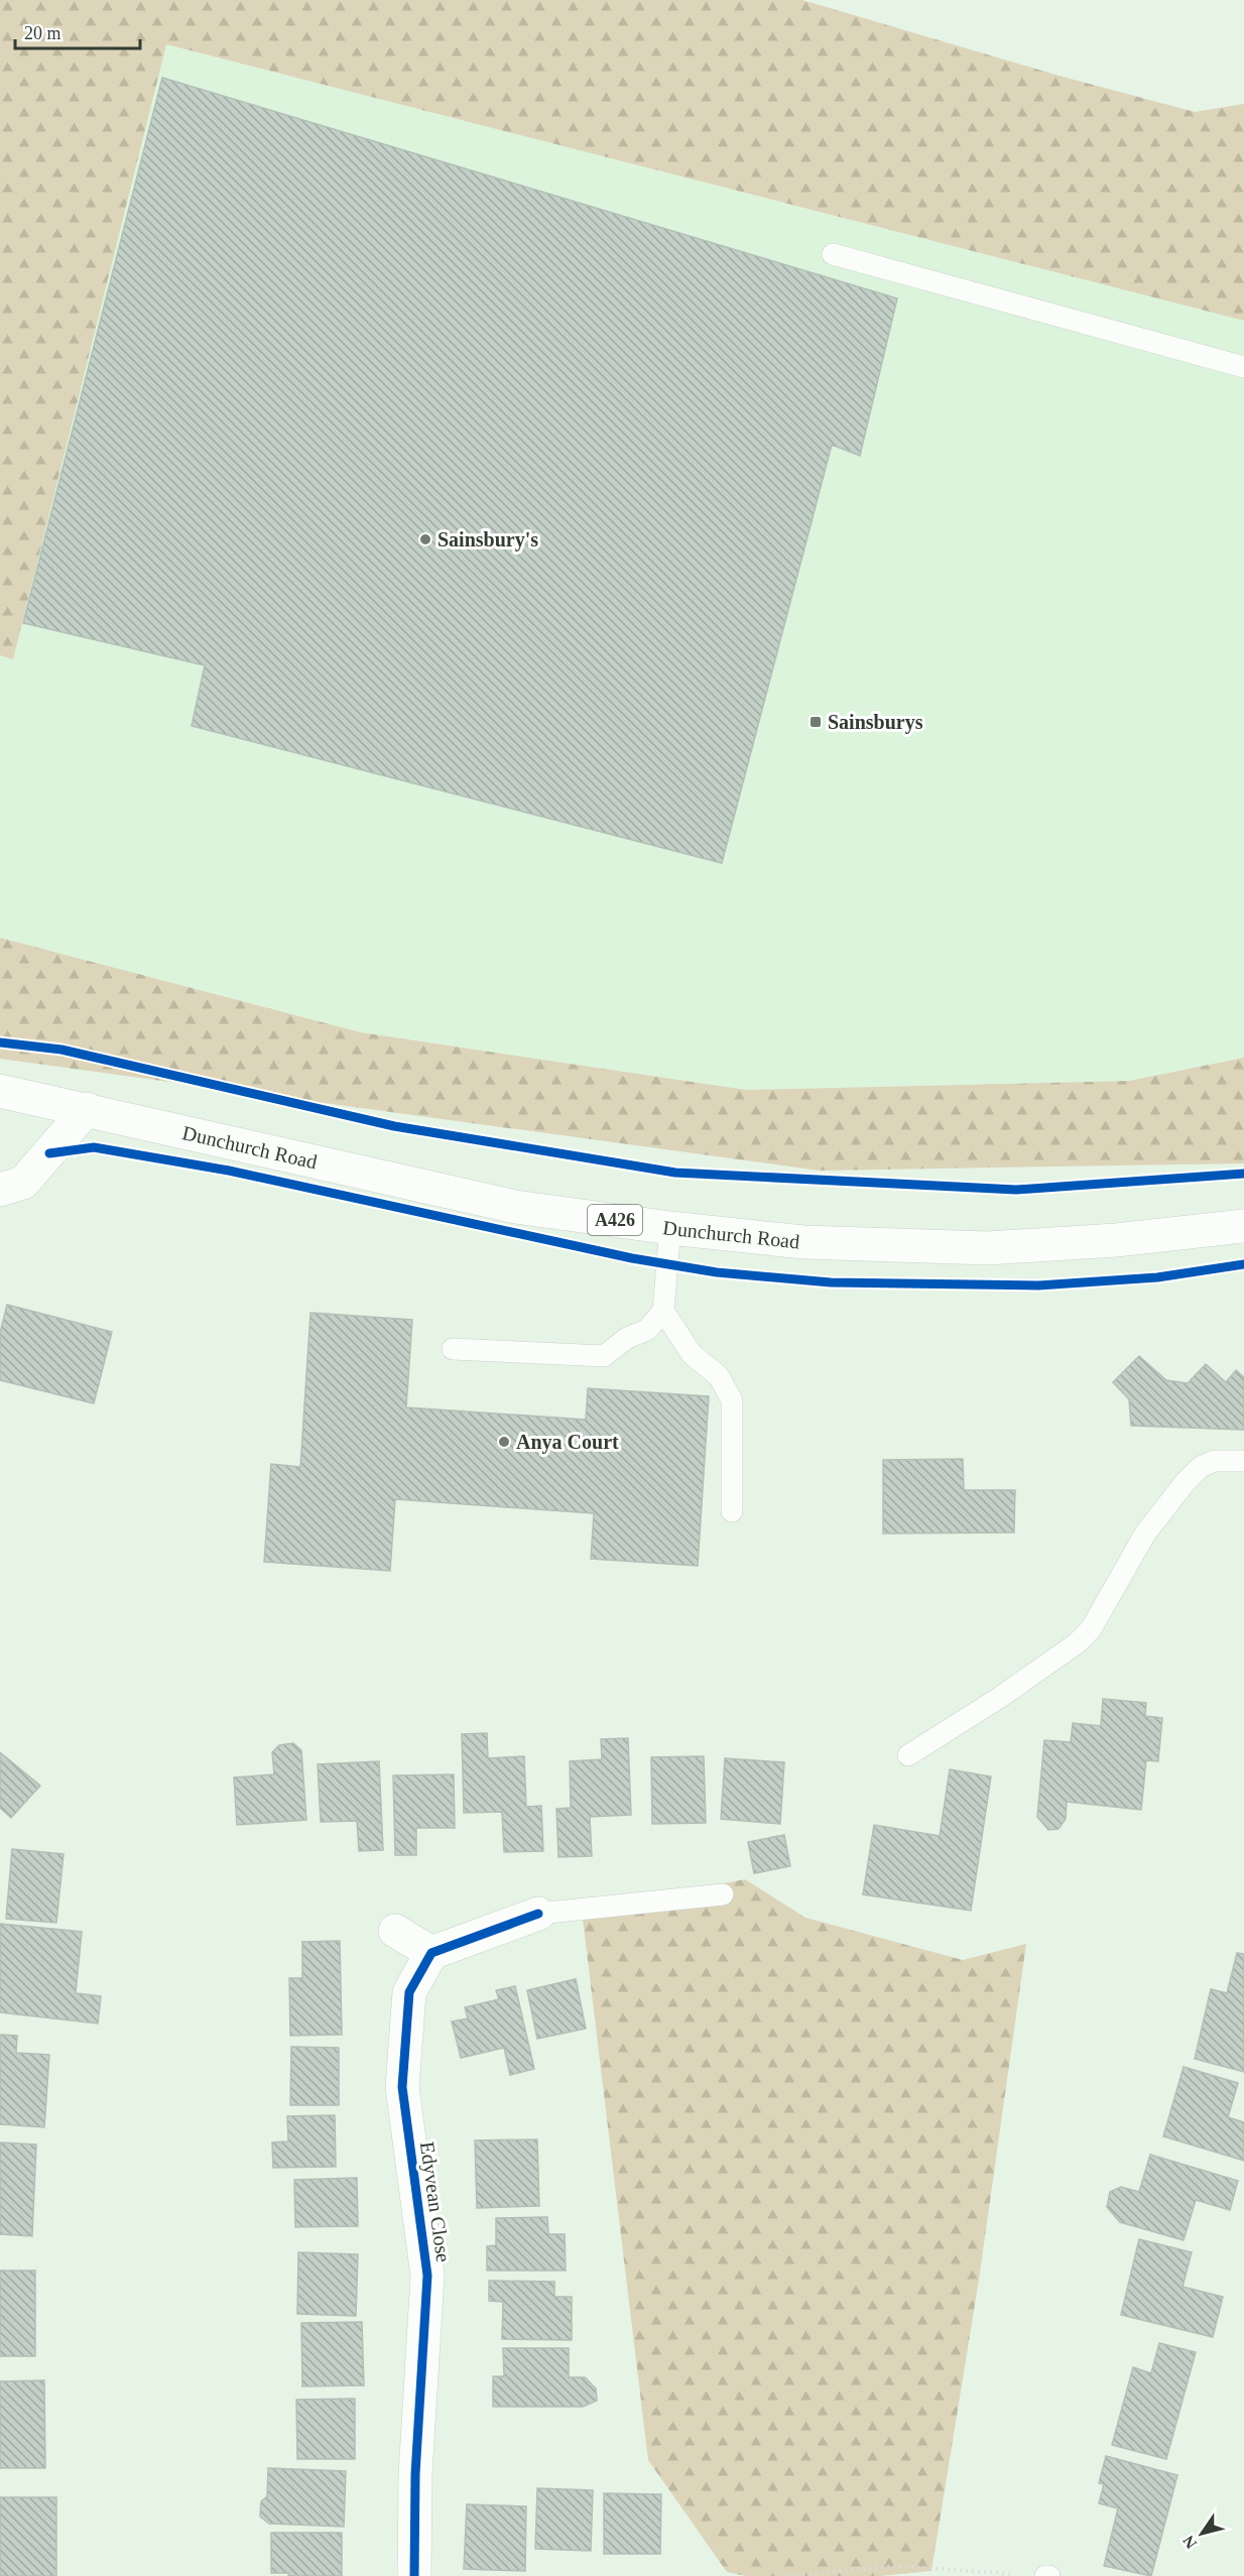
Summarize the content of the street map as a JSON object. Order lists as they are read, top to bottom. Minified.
{"streets":{"main road":["Dunchurch Road","A426","Edyvean Close"]},"places":{"other":["Sainsbury's","Anya Court"],"transit":["Sainsburys"]},"scale_bar":"20 m","north":"bottom left"}
